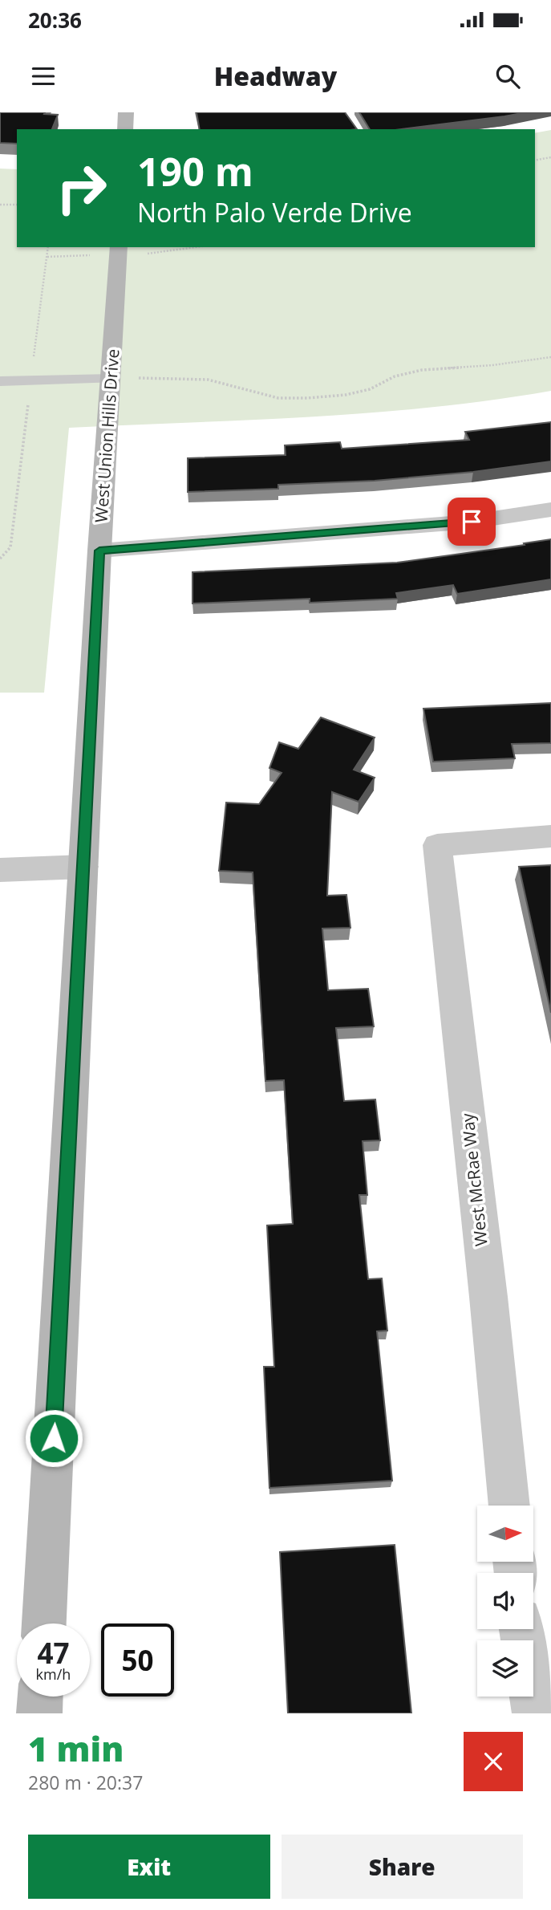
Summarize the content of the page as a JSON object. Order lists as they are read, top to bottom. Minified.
{"streets":{"main road":["West Union Hills Drive"],"street":["West McRae Way"]},"north":"right","page":{"status":"20:36","header":"Headway","turn":["190 m","North Palo Verde Drive"],"speed":"47 km/h","limit":"50","heading":["1 min","280 m · 20:37"],"buttons":["Exit","Share"]}}
